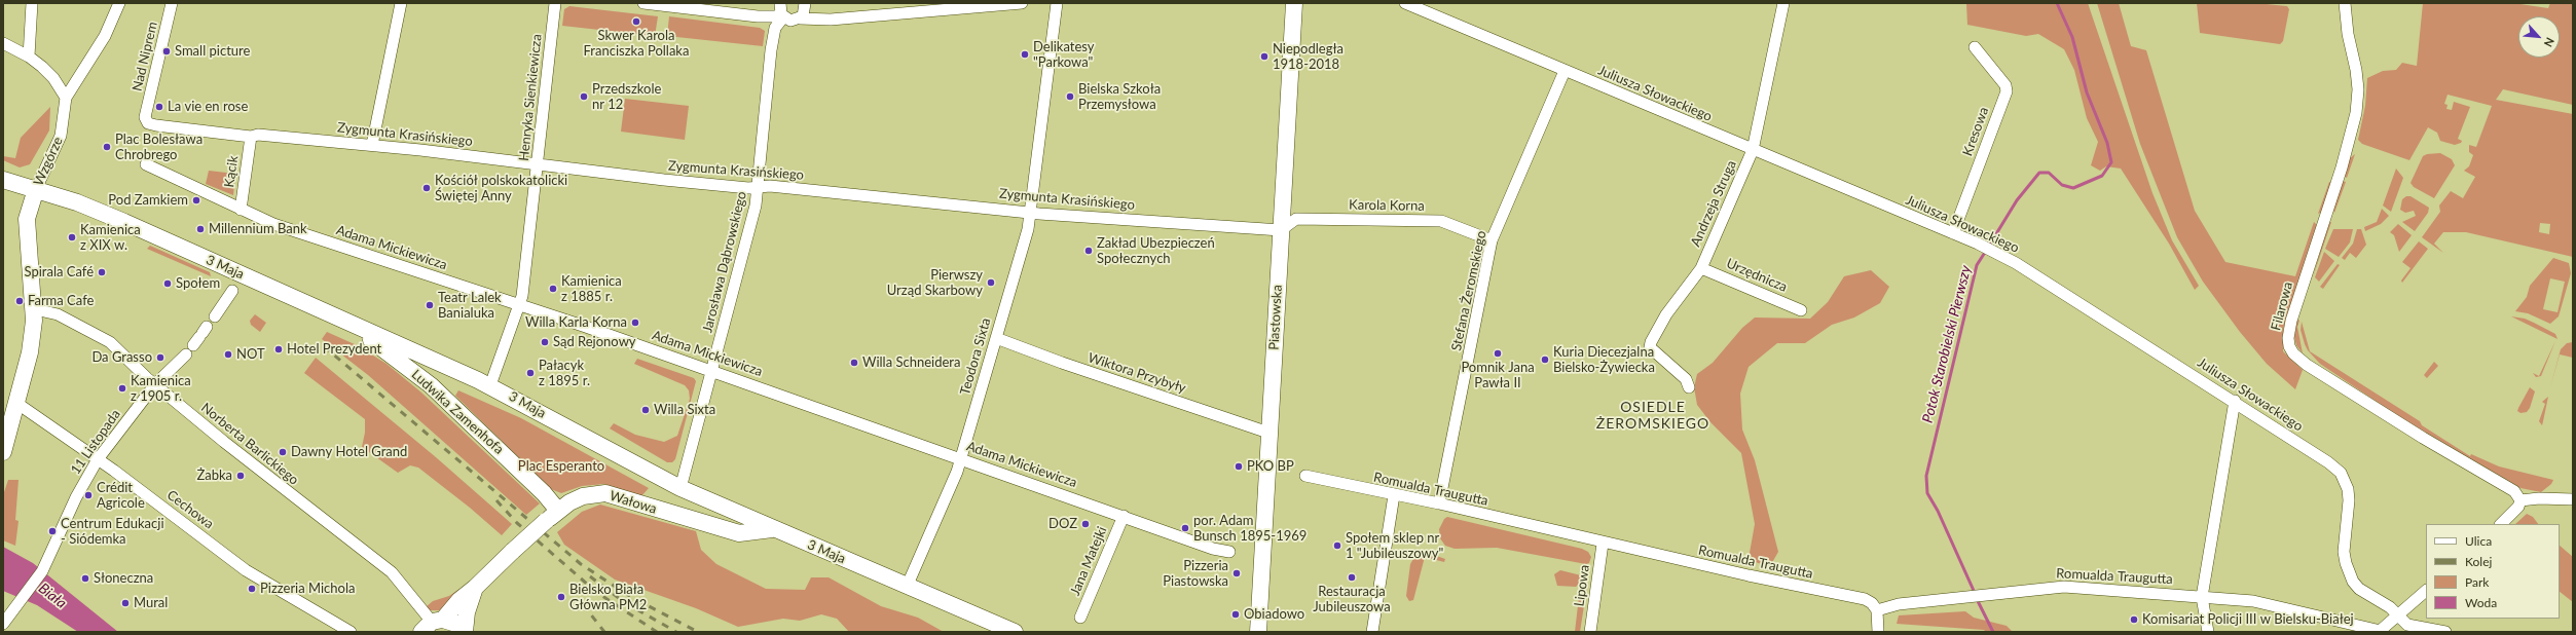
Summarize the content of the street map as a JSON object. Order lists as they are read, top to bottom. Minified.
{"streets":{"street":["Nad Niprem","Juliusza Słowackiego","Henryka Sienkiewicza","Kresowa","Zygmunta Krasińskiego","Wzgórze","Kącik","Andrzeja Struga","Karola Korna","Adama Mickiewicza","Jarosława Dąbrowskiego","3 Maja","Urzędnicza","Stefana Żeromskiego","Filarowa","Piastowska","Teodora Sixta","Wiktora Przybyły","Ludwika Zamenhofa","11 Listopada","Norberta Barlickiego","Romualda Traugutta","Wałowa","Cechowa","Jana Matejki","Lipowa"]},"crossings":[["Nad Niprem","Zygmunta Krasińskiego"],["Juliusza Słowackiego","Kresowa"],["Juliusza Słowackiego","Andrzeja Struga"],["Juliusza Słowackiego","Stefana Żeromskiego"],["Henryka Sienkiewicza","Zygmunta Krasińskiego"],["Henryka Sienkiewicza","Adama Mickiewicza"],["Henryka Sienkiewicza","3 Maja"],["Zygmunta Krasińskiego","Kącik"],["Zygmunta Krasińskiego","Karola Korna"],["Zygmunta Krasińskiego","Jarosława Dąbrowskiego"],["Zygmunta Krasińskiego","Piastowska"],["Zygmunta Krasińskiego","Teodora Sixta"],["Wzgórze","3 Maja"],["Wzgórze","Norberta Barlickiego"],["Wzgórze","Cechowa"],["Kącik","Adama Mickiewicza"],["Andrzeja Struga","Urzędnicza"],["Karola Korna","Stefana Żeromskiego"],["Karola Korna","Piastowska"],["Adama Mickiewicza","Jarosława Dąbrowskiego"],["Adama Mickiewicza","Teodora Sixta"],["Adama Mickiewicza","Jana Matejki"],["Jarosława Dąbrowskiego","3 Maja"],["3 Maja","Teodora Sixta"],["3 Maja","Ludwika Zamenhofa"],["3 Maja","Wałowa"],["Stefana Żeromskiego","Romualda Traugutta"],["Piastowska","Wiktora Przybyły"],["Teodora Sixta","Wiktora Przybyły"],["Ludwika Zamenhofa","Wałowa"],["11 Listopada","Norberta Barlickiego"],["11 Listopada","Cechowa"],["Norberta Barlickiego","Wałowa"],["Romualda Traugutta","Lipowa"]],"districts":["OSIEDLE ŻEROMSKIEGO"],"water":["Potok Starobielski Pierwszy","Biała"],"parks":["Plac Esperanto"],"places":["Skwer Karola Franciszka Pollaka","Small picture","Delikatesy \"Parkowa\"","Niepodległa 1918-2018","Przedszkole nr 12","Bielska Szkoła Przemysłowa","La vie en rose","Plac Bolesława Chrobrego","Kościół polskokatolicki Świętej Anny","Pod Zamkiem","Millennium Bank","Kamienica z XIX w.","Zakład Ubezpieczeń Społecznych","Spirala Café","Pierwszy Urząd Skarbowy","Społem","Kamienica z 1885 r.","Farma Cafe","Teatr Lalek Banialuka","Willa Karla Korna","Sąd Rejonowy","Hotel Prezydent","Pomnik Jana Pawła II","NOT","Da Grasso","Kuria Diecezjalna Bielsko-Żywiecka","Willa Schneidera","Pałacyk z 1895 r.","Kamienica z 1905 r.","Willa Sixta","Dawny Hotel Grand","PKO BP","Żabka","Crédit Agricole","DOZ","por. Adam Bunsch 1895-1969","Centrum Edukacji - Siódemka","Społem sklep nr 1 \"Jubileuszowy\"","Pizzeria Piastowska","Restauracja Jubileuszowa","Słoneczna","Pizzeria Michola","Bielsko Biała Główna PM2","Mural","Obiadowo","Komisariat Policji III w Bielsku-Białej"],"legend":["Ulica","Kolej","Park","Woda"],"north":"bottom right"}
